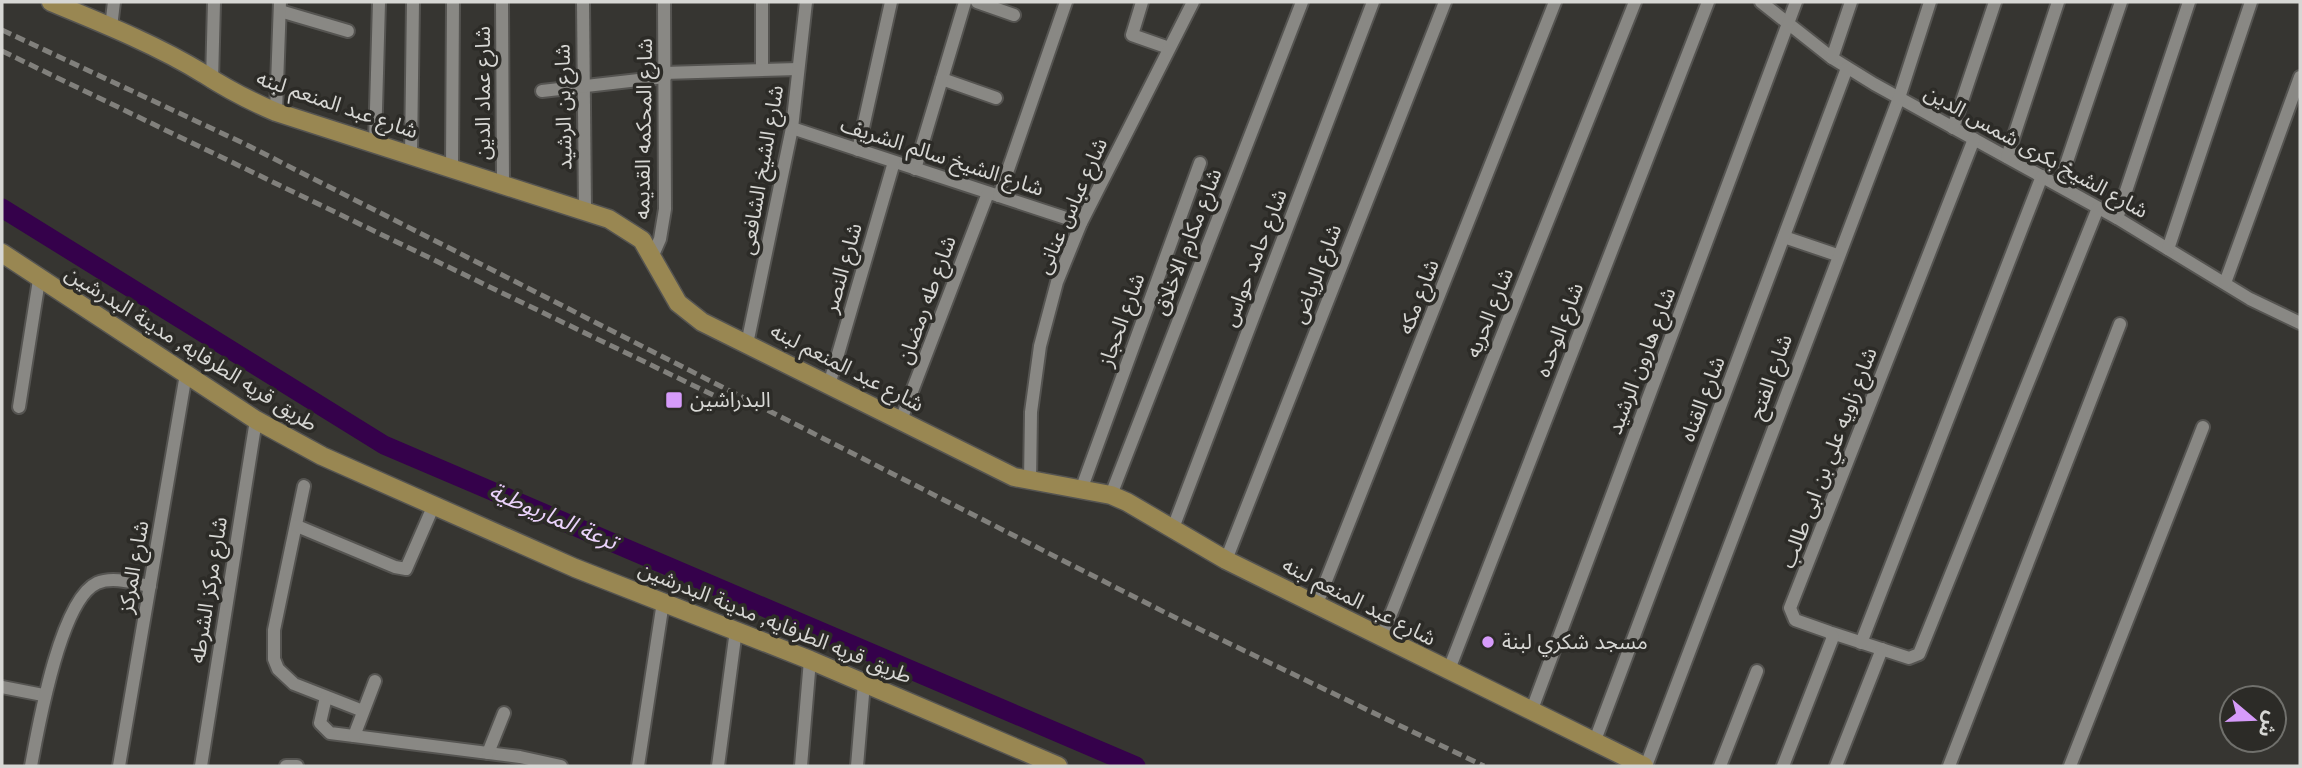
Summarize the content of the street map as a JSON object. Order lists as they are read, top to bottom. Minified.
{"streets":{"main road":["شارع عبد المنعم لبنه","طريق قريه الطرفايه, مدينة البدرشين"],"street":["شارع عماد الدين","شارع بن الرشيد","شارع المحكمه القديمه","شارع الشيخ بكرى شمس الدين","شارع الشيخ سالم الشريف","شارع الشيخ الشافعى","شارع عباس عنانى","شارع مكارم الاخلاق","شارع حامد حواس","شارع النصر","شارع الرياض","شارع مكه","شارع طه رمضان","شارع الحريه","شارع الحجاز","شارع الوحده","شارع هارون الرشيد","شارع الفتح","شارع القناه","شارع زاويه علي بن ابى طالب","شارع المركز","شارع مركز الشرطه"]},"crossings":[["شارع عماد الدين","شارع عبد المنعم لبنه"],["شارع عبد المنعم لبنه","شارع بن الرشيد"],["شارع عبد المنعم لبنه","شارع المحكمه القديمه"],["شارع عبد المنعم لبنه","شارع الشيخ الشافعى"],["شارع عبد المنعم لبنه","شارع عباس عنانى"],["شارع عبد المنعم لبنه","شارع مكارم الاخلاق"],["شارع عبد المنعم لبنه","شارع حامد حواس"],["شارع عبد المنعم لبنه","شارع النصر"],["شارع عبد المنعم لبنه","شارع الرياض"],["شارع عبد المنعم لبنه","شارع مكه"],["شارع عبد المنعم لبنه","شارع طه رمضان"],["شارع عبد المنعم لبنه","شارع الحريه"],["شارع عبد المنعم لبنه","شارع الحجاز"],["شارع عبد المنعم لبنه","شارع الوحده"],["شارع عبد المنعم لبنه","شارع هارون الرشيد"],["شارع عبد المنعم لبنه","شارع الفتح"],["شارع عبد المنعم لبنه","شارع القناه"],["شارع الشيخ بكرى شمس الدين","شارع هارون الرشيد"],["شارع الشيخ بكرى شمس الدين","شارع الفتح"],["شارع الشيخ بكرى شمس الدين","شارع القناه"],["شارع الشيخ بكرى شمس الدين","شارع زاويه علي بن ابى طالب"],["شارع الشيخ سالم الشريف","شارع الشيخ الشافعى"],["شارع الشيخ سالم الشريف","شارع عباس عنانى"],["شارع الشيخ سالم الشريف","شارع النصر"],["شارع الشيخ سالم الشريف","شارع طه رمضان"],["طريق قريه الطرفايه, مدينة البدرشين","شارع المركز"],["طريق قريه الطرفايه, مدينة البدرشين","شارع مركز الشرطه"]],"water":["ترعة الماريوطية"],"places":{"transit":["البدراشين"],"other":["مسجد شكري لبنة"]},"north":"right"}
